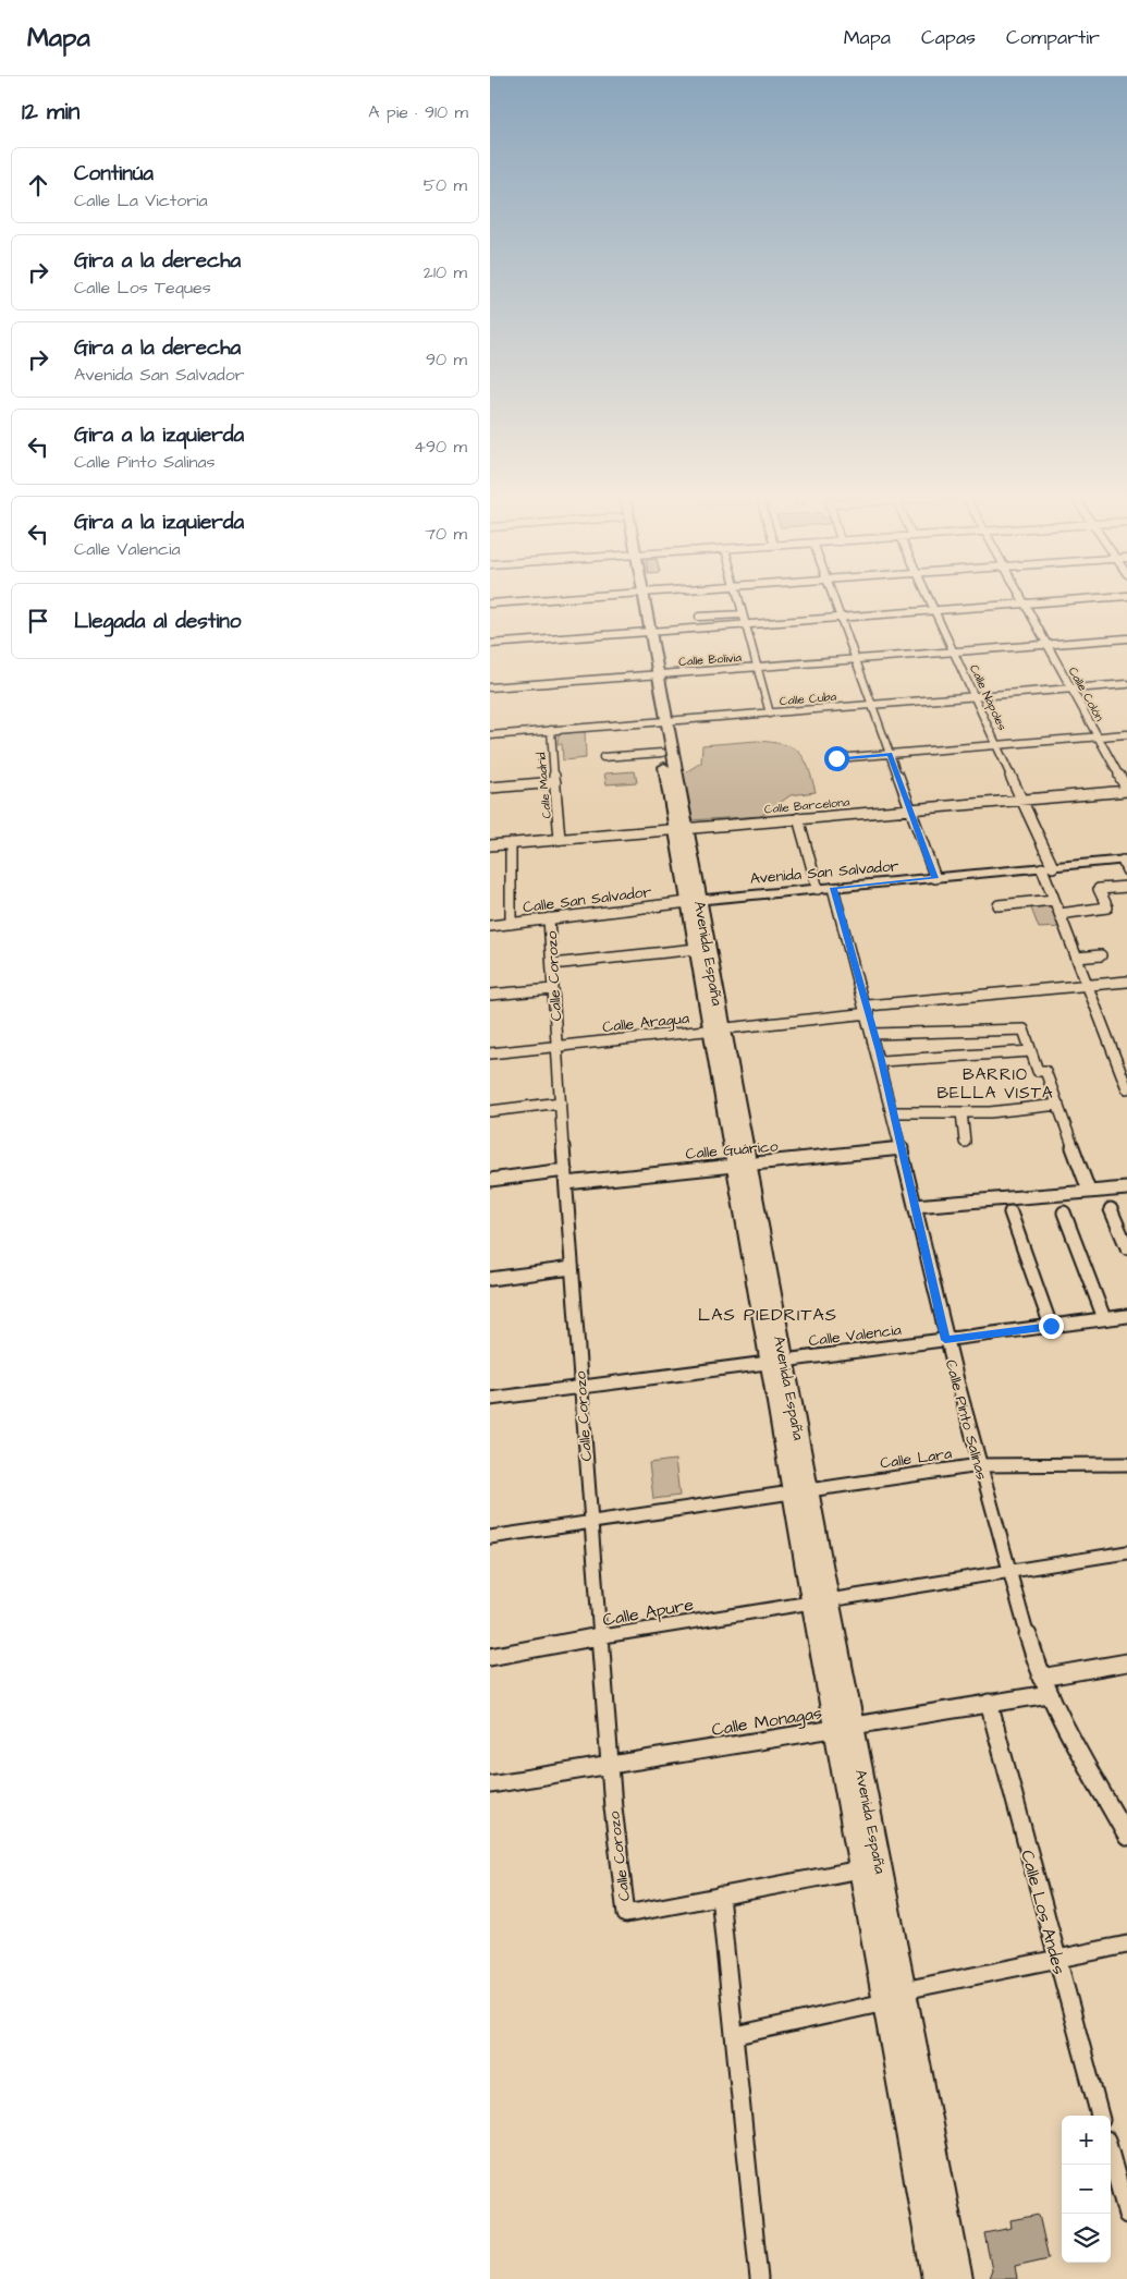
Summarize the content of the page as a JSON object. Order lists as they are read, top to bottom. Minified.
{"streets":{"main road":["Avenida San Salvador","Avenida España"],"street":["Calle Bolivia","Calle Colón","Calle Nápoles","Calle Cuba","Calle Madrid","Calle Barcelona","Calle San Salvador","Calle Corozo","Calle Aragua","Calle Guárico","Calle Valencia","Calle Pinto Salinas","Calle Lara","Calle Apure","Calle Monagas","Calle Los Andes"]},"crossings":[["Calle Bolivia","Calle Colón"],["Calle Bolivia","Calle Nápoles"],["Calle Bolivia","Avenida España"],["Calle Colón","Calle Cuba"],["Calle Colón","Calle Barcelona"],["Calle Nápoles","Calle Cuba"],["Calle Nápoles","Calle Barcelona"],["Calle Nápoles","Avenida San Salvador"],["Calle Nápoles","Calle Aragua"],["Calle Cuba","Calle Madrid"],["Calle Cuba","Avenida España"],["Calle Madrid","Calle Barcelona"],["Calle Barcelona","Avenida España"],["Avenida San Salvador","Calle San Salvador"],["Avenida San Salvador","Avenida España"],["Avenida San Salvador","Calle Pinto Salinas"],["Calle San Salvador","Avenida España"],["Calle San Salvador","Calle Corozo"],["Avenida España","Calle Aragua"],["Avenida España","Calle Guárico"],["Avenida España","Calle Valencia"],["Avenida España","Calle Lara"],["Avenida España","Calle Apure"],["Avenida España","Calle Monagas"],["Calle Corozo","Calle Aragua"],["Calle Corozo","Calle Guárico"],["Calle Corozo","Calle Valencia"],["Calle Corozo","Calle Lara"],["Calle Corozo","Calle Apure"],["Calle Corozo","Calle Monagas"],["Calle Aragua","Calle Pinto Salinas"],["Calle Guárico","Calle Pinto Salinas"],["Calle Valencia","Calle Pinto Salinas"],["Calle Pinto Salinas","Calle Lara"],["Calle Pinto Salinas","Calle Monagas"],["Calle Monagas","Calle Los Andes"]],"districts":["BARRIO BELLA VISTA","LAS PIEDRITAS"],"page":{"header":"Mapa","nav":["Mapa","Capas","Compartir"],"heading":["12 min","A pie · 910 m"],"list":[["Continúa","Calle La Victoria","50 m"],["Gira a la derecha","Calle Los Teques","210 m"],["Gira a la derecha","Avenida San Salvador","90 m"],["Gira a la izquierda","Calle Pinto Salinas","490 m"],["Gira a la izquierda","Calle Valencia","70 m"],"Llegada al destino"],"map_buttons":["+","−"]}}
